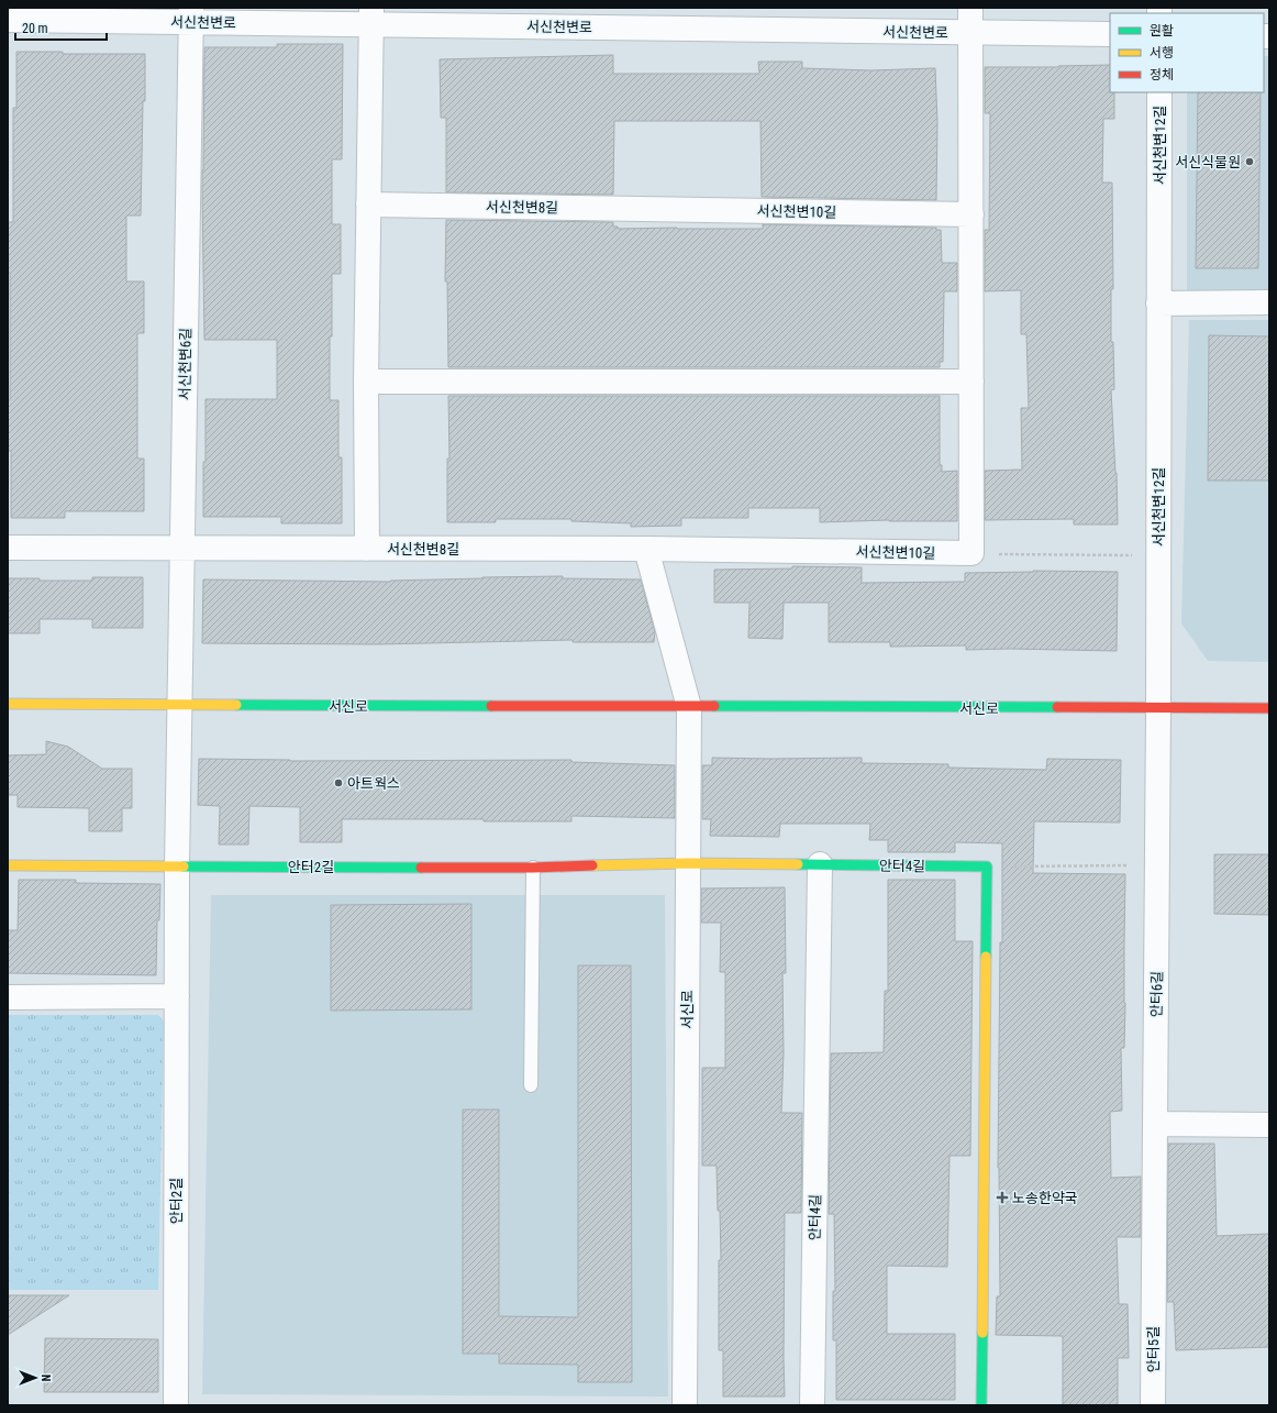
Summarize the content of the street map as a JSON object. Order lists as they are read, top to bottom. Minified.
{"streets":{"street":["서신천변로","서신천변12길","서신천변8길","서신천변10길","서신천변6길","서신로","안터4길","안터2길","안터6길","안터5길"]},"crossings":[["서신천변로","서신천변8길"],["서신천변로","서신천변6길"],["서신천변12길","서신로"],["서신천변12길","안터6길"],["서신천변8길","서신천변10길"],["서신천변6길","서신로"],["서신천변6길","안터2길"],["서신로","안터2길"],["서신로","안터6길"],["안터6길","안터5길"]],"places":{"other":["서신식물원","아트웍스"],"health":["노송한약국"]},"legend":["원활","서행","정체"],"scale_bar":"20 m","north":"right"}
